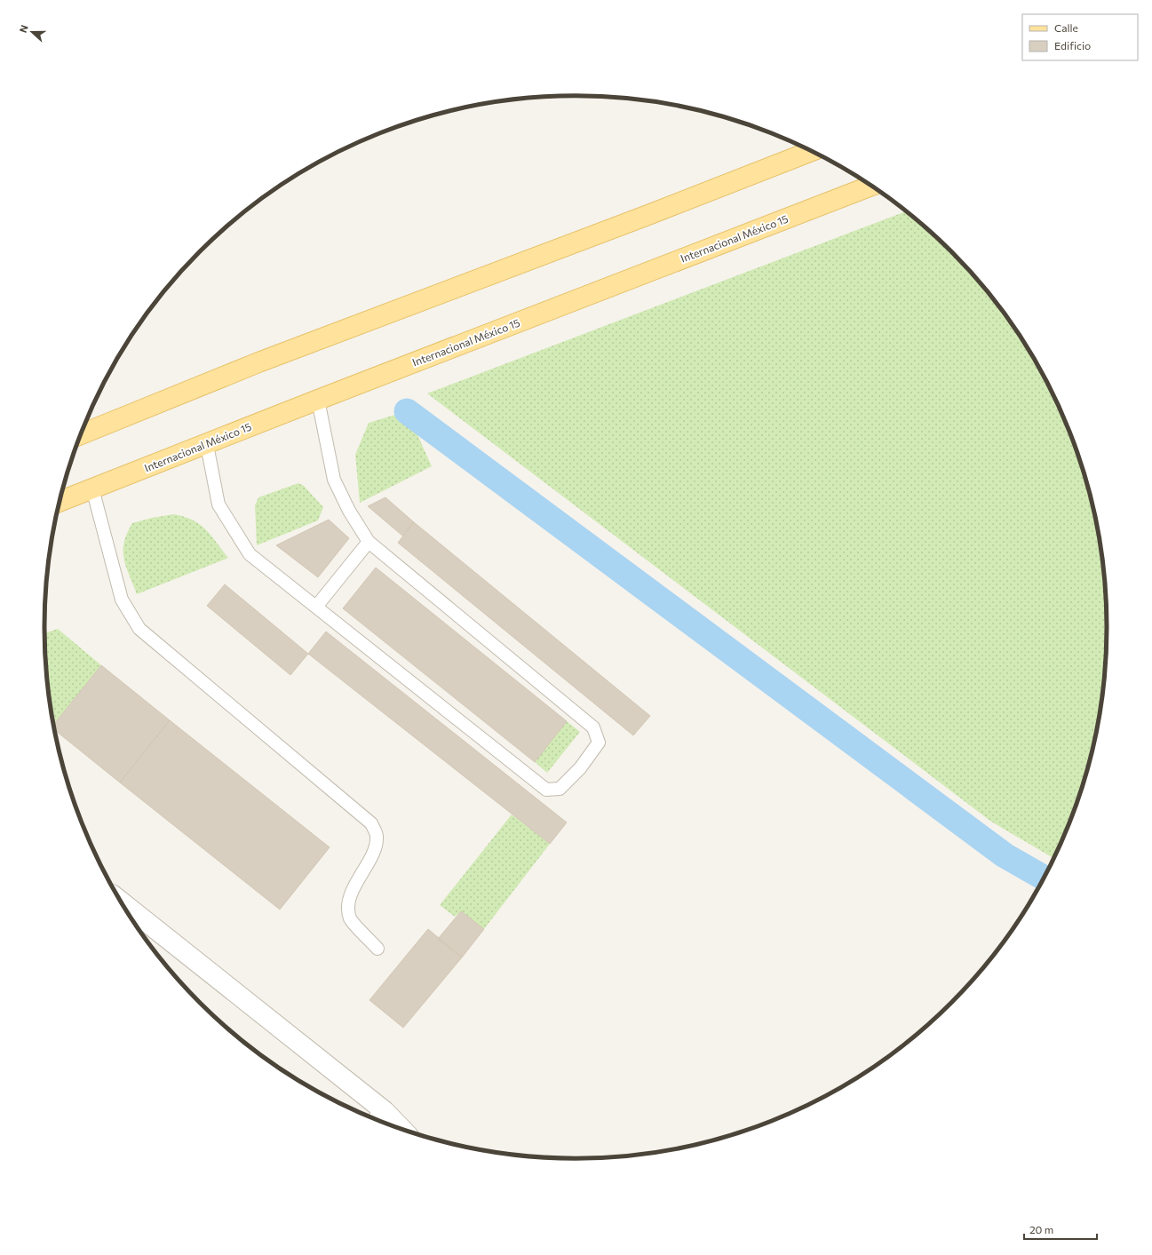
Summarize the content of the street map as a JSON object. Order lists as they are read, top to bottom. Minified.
{"streets":{"main road":["Internacional México 15"]},"legend":["Calle","Edificio"],"scale_bar":"20 m","north":"left"}
